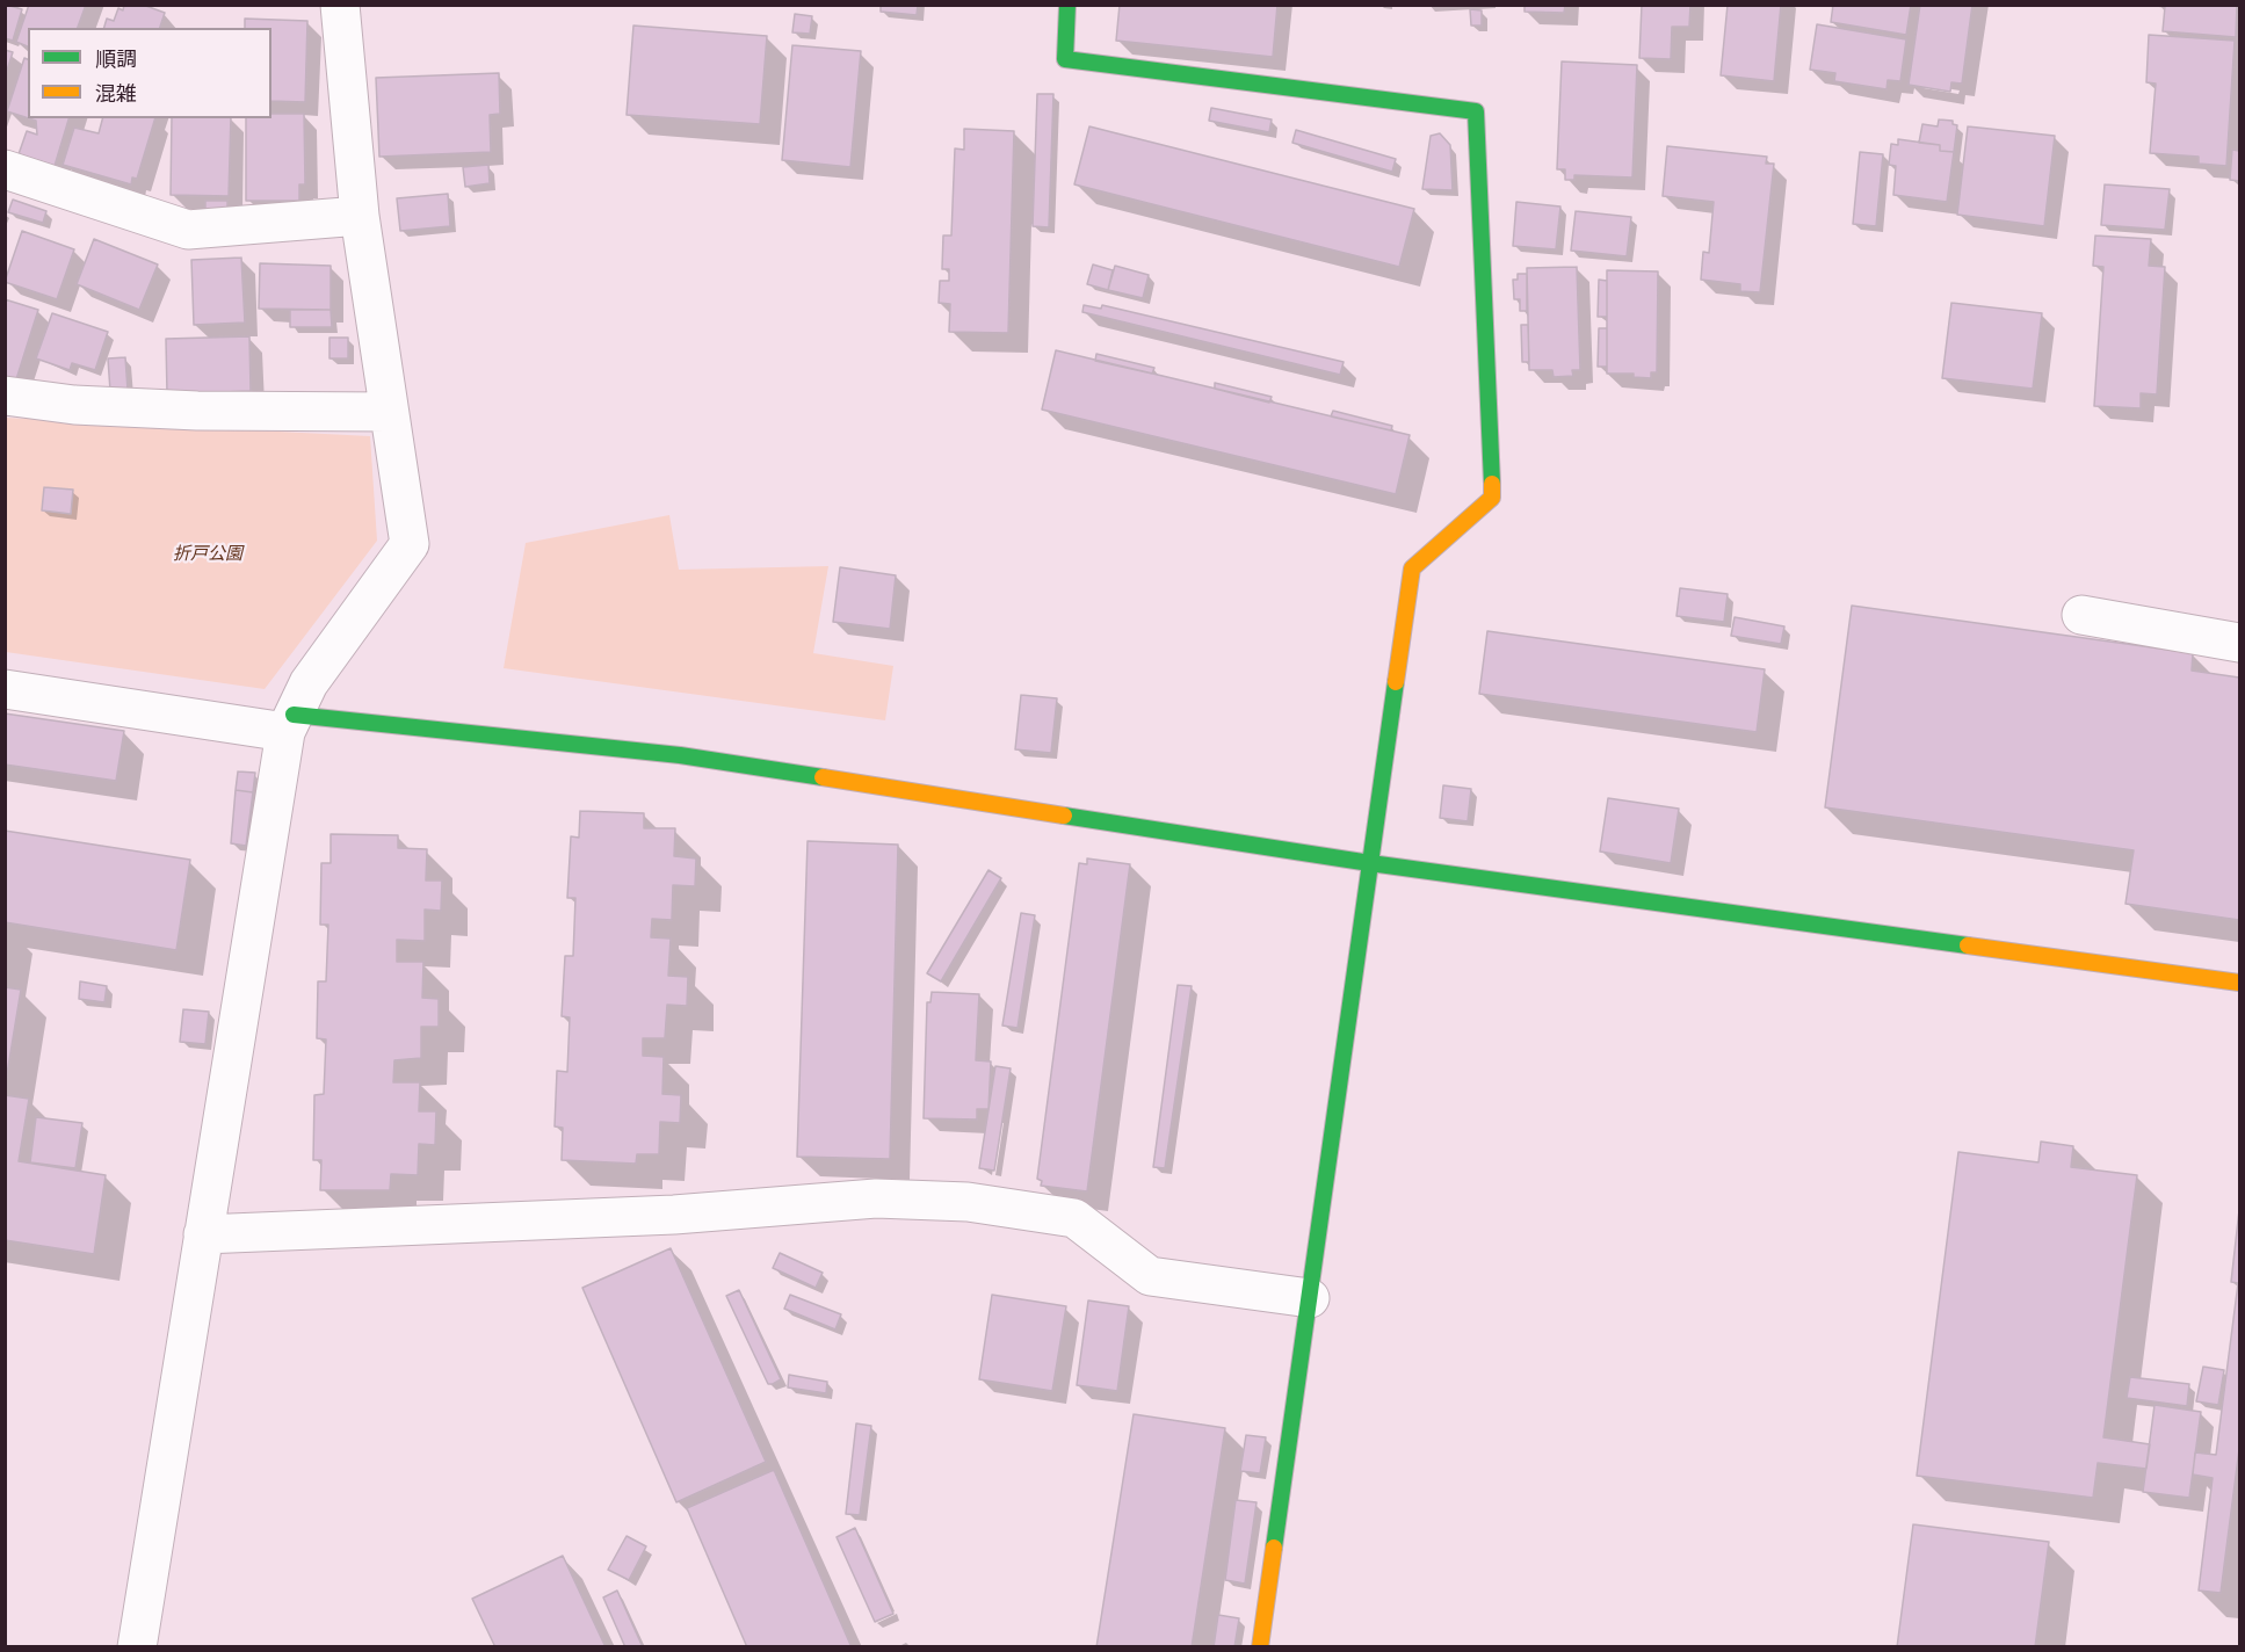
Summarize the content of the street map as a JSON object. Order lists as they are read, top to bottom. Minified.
{"parks":["折戸公園"],"legend":["順調","混雑"]}
